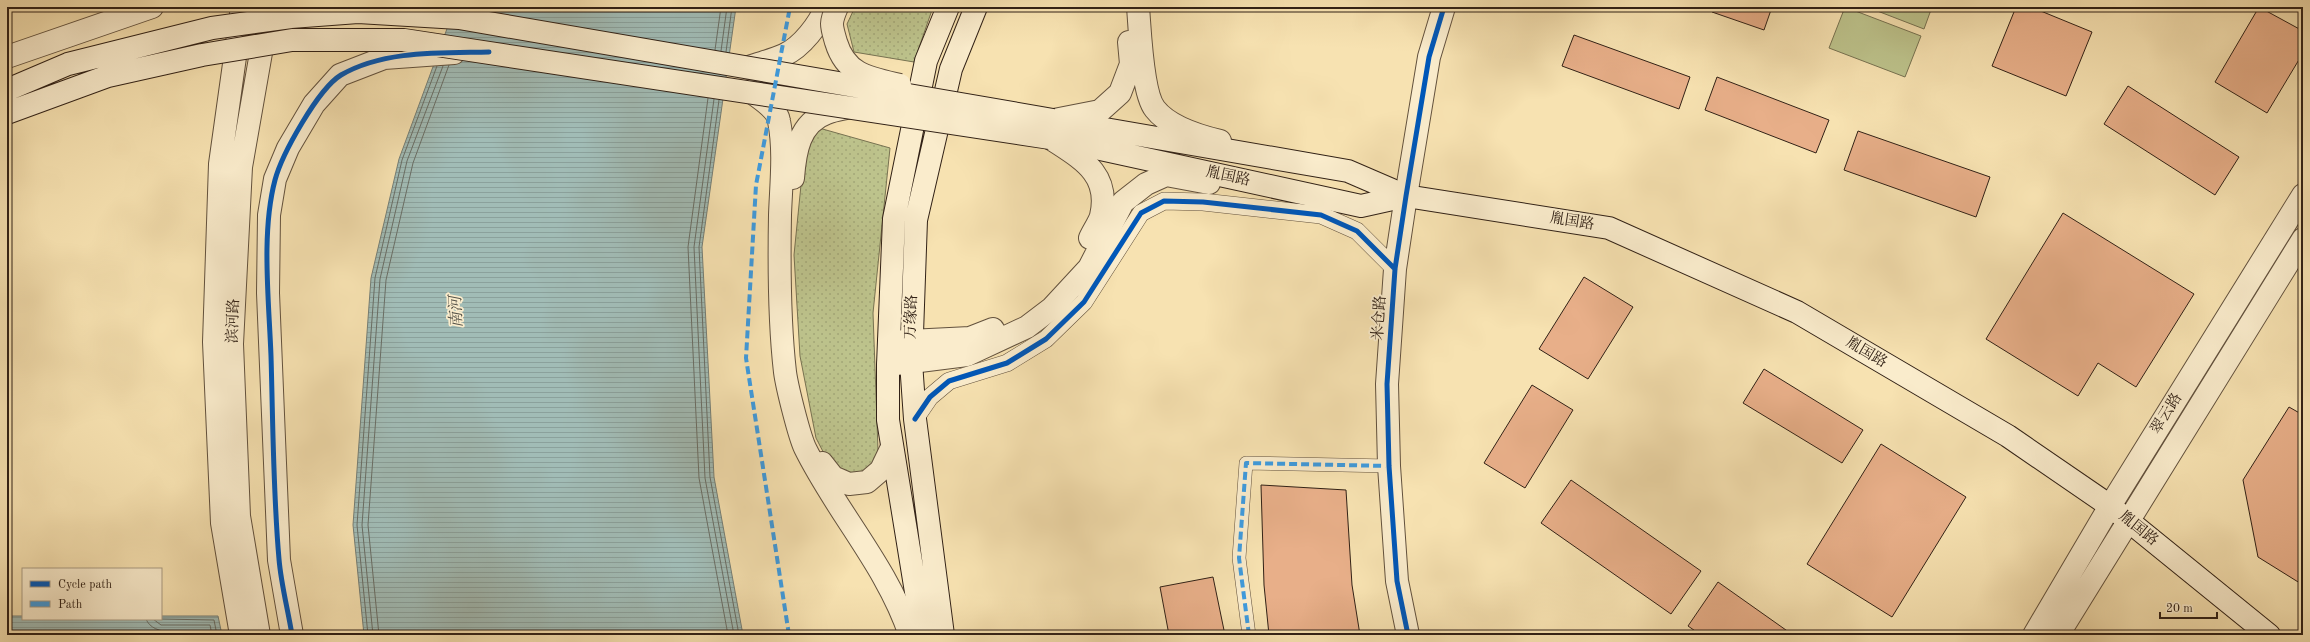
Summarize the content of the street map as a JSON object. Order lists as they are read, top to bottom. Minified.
{"streets":{"street":["胤国路","万缘路","米仓路","滨河路","翠云路"]},"crossings":[["胤国路","米仓路"],["胤国路","翠云路"]],"water":["南河"],"legend":["Cycle path","Path"],"scale_bar":"20 m"}
